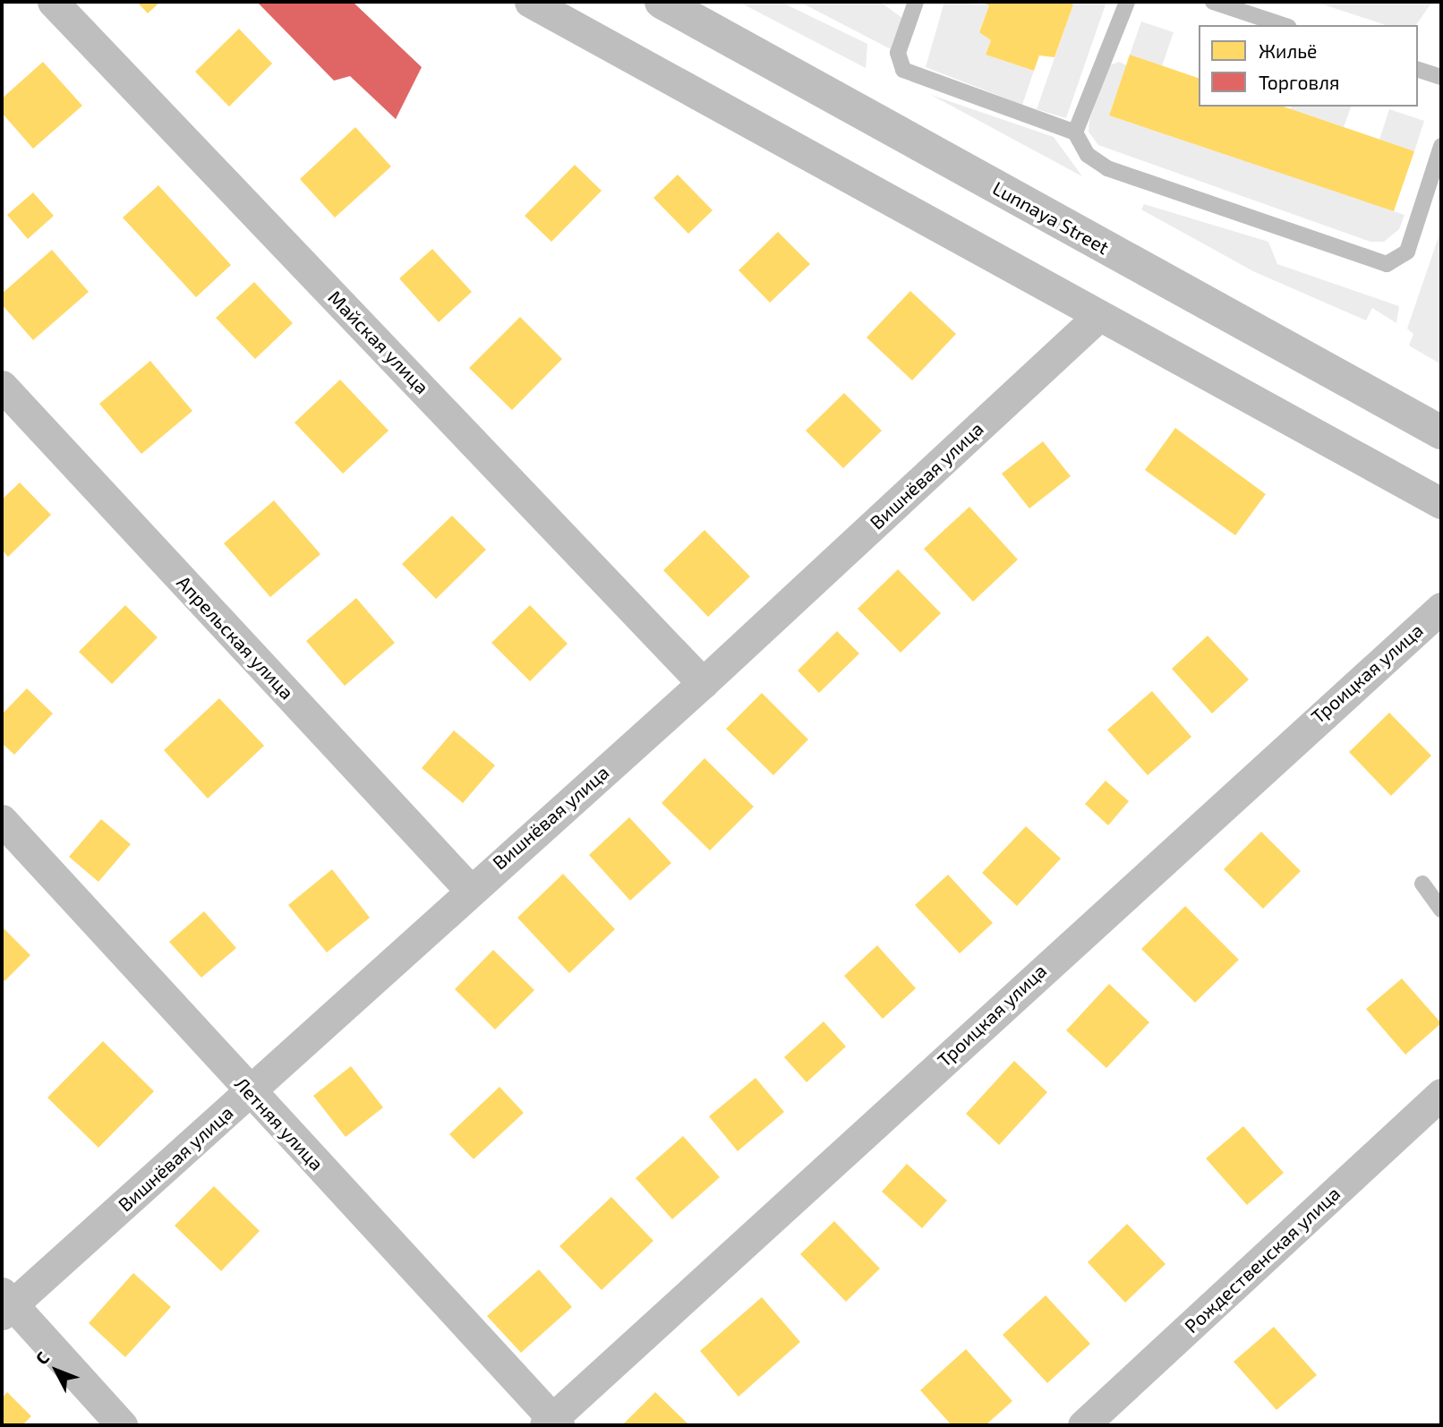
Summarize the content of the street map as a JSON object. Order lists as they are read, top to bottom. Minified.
{"streets":{"street":["Lunnaya Street","Майская улица","Вишнёвая улица","Апрельская улица","Троицкая улица","Летняя улица","Рождественская улица"]},"crossings":[["Майская улица","Вишнёвая улица"],["Вишнёвая улица","Апрельская улица"],["Вишнёвая улица","Летняя улица"],["Троицкая улица","Летняя улица"]],"legend":["Жильё","Торговля"],"north":"top left"}
